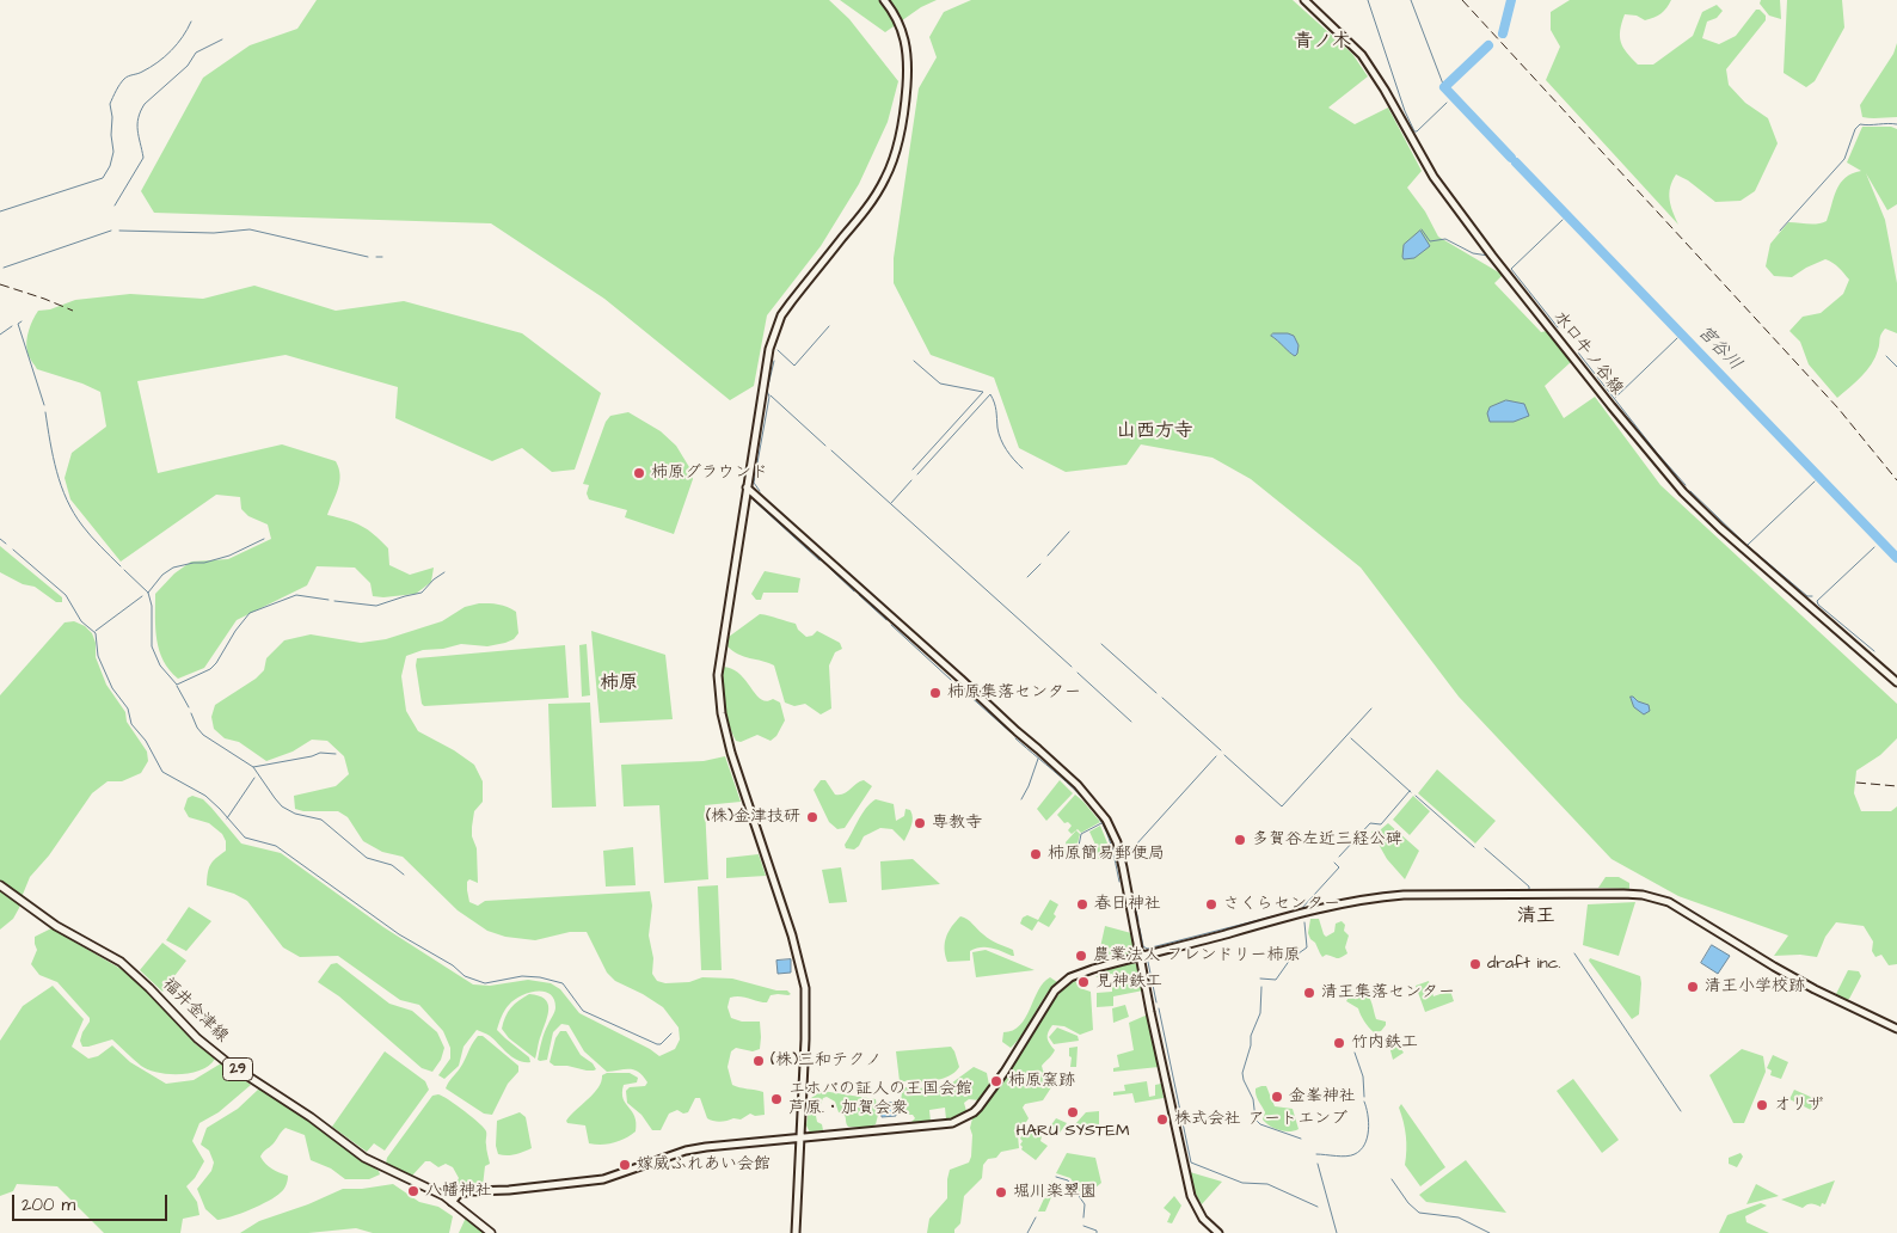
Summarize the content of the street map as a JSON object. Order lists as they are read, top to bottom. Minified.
{"streets":{"main road":["福井金津線","29"],"street":["水口牛ノ谷線"]},"districts":["青ノ木","山西方寺","柿原","清王"],"water":["宮谷川"],"places":["柿原グラウンド","柿原集落センター","(株)金津技研","専教寺","多賀谷左近三経公碑","柿原簡易郵便局","春日神社","さくらセンター","農業法人 フレンドリー柿原","draft inc.","見神鉄工","清王小学校跡","清王集落センター","竹内鉄工","(株)三和テクノ","柿原窯跡","金峯神社","エホバの証人の王国会館 芦原.・加賀会衆","オリザ","HARU SYSTEM","株式会社 アートエンブ","嫁威ふれあい会館","八幡神社","堀川楽翠園"],"scale_bar":"200 m"}
